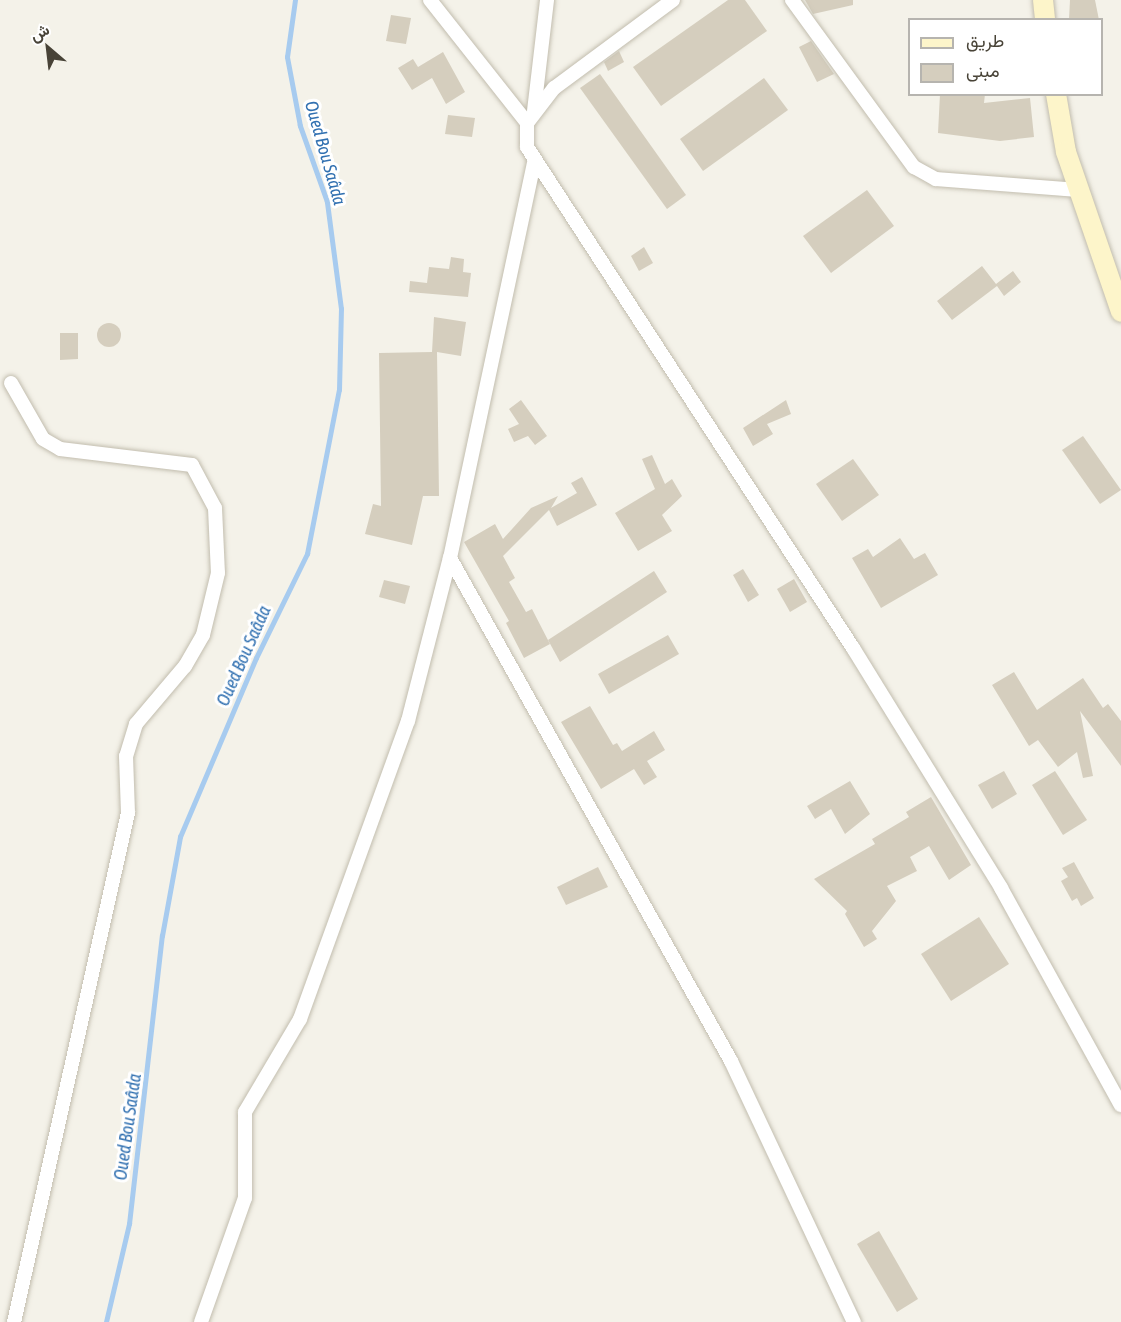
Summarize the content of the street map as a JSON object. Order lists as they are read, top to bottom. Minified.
{"water":["Oued Bou Saâda"],"legend":["طريق","مبنى"],"north":"top left"}
